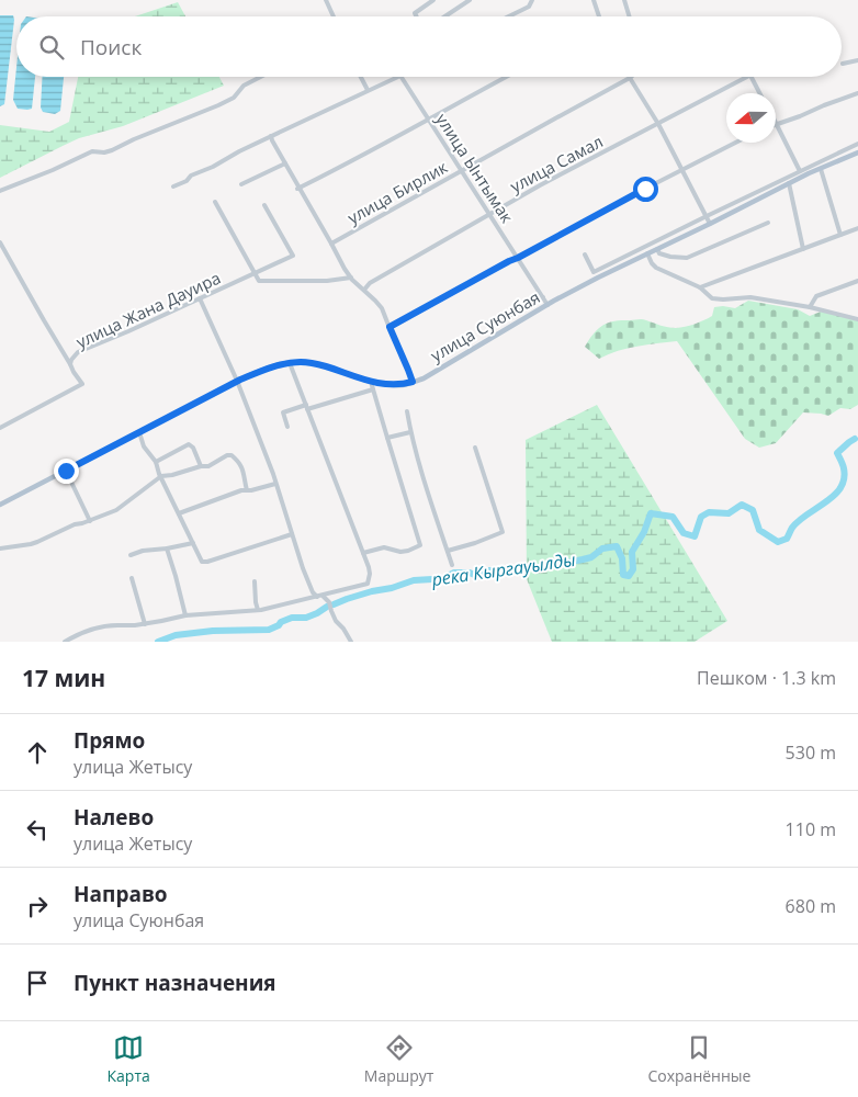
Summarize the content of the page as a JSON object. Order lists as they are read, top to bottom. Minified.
{"streets":{"main road":["улица Суюнбая"],"street":["улица Самал","улица Ынтымак","улица Бирлик","улица Жана Дауира"]},"crossings":[["улица Самал","улица Ынтымак"],["улица Ынтымак","улица Бирлик"],["улица Ынтымак","улица Суюнбая"]],"water":["река Кыргауылды"],"north":"left","page":{"search":"Поиск","heading":["17 мин","Пешком · 1.3 km"],"list":[["Прямо","улица Жетысу","530 m"],["Налево","улица Жетысу","110 m"],["Направо","улица Суюнбая","680 m"],"Пункт назначения"],"nav":["Карта","Маршрут","Сохранённые"]}}
